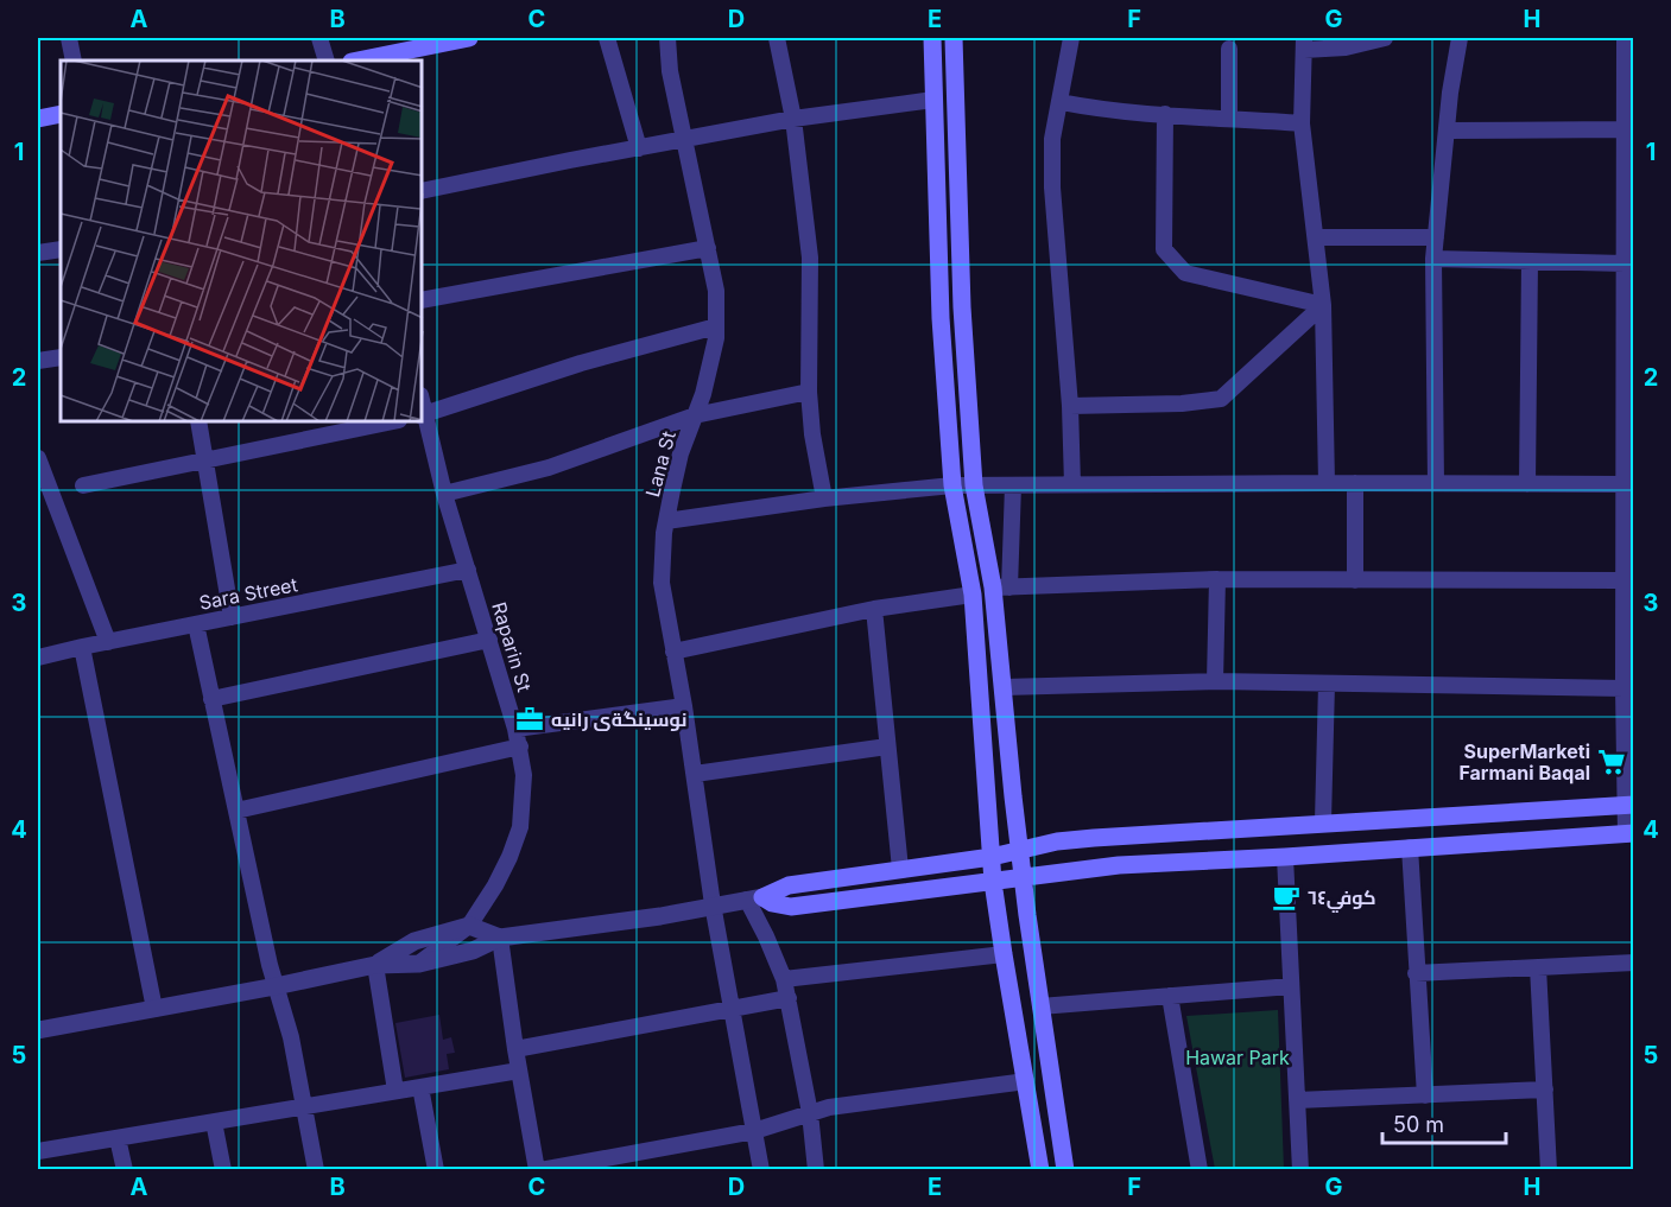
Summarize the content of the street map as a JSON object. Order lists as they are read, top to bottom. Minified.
{"streets":{"street":["Lana St","Sara Street","Raparin St"]},"crossings":[["Sara Street","Raparin St"]],"parks":["Hawar Park"],"places":{"office":["نوسينگةى رانيه"],"supermarket":["SuperMarketi Farmani Baqal"],"cafe":["كوفي٦٤"]},"scale_bar":"50 m","grid":{"columns":["A","B","C","D","E","F","G","H"],"rows":["1","2","3","4","5"]}}
